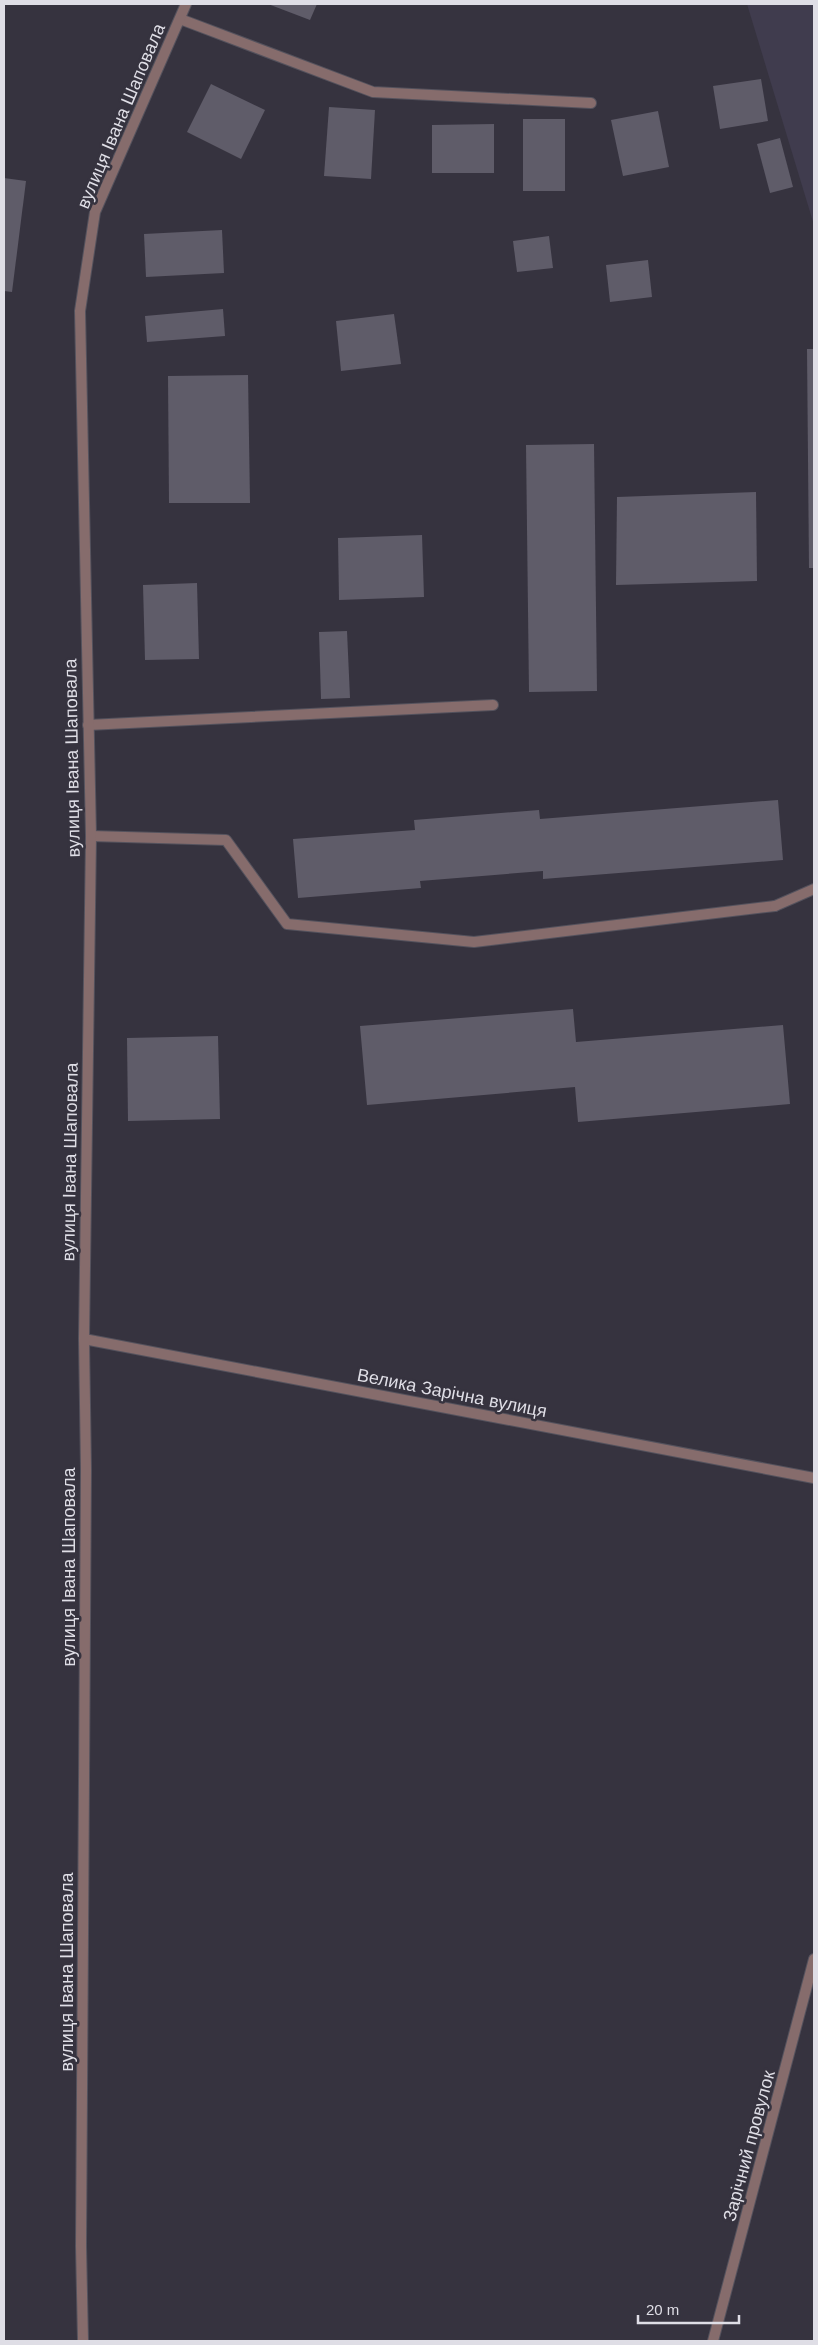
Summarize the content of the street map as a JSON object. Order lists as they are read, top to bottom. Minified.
{"streets":{"street":["вулиця Івана Шаповала","Велика Зарічна вулиця","Зарічний провулок"]},"crossings":[["вулиця Івана Шаповала","Велика Зарічна вулиця"]],"scale_bar":"20 m"}
